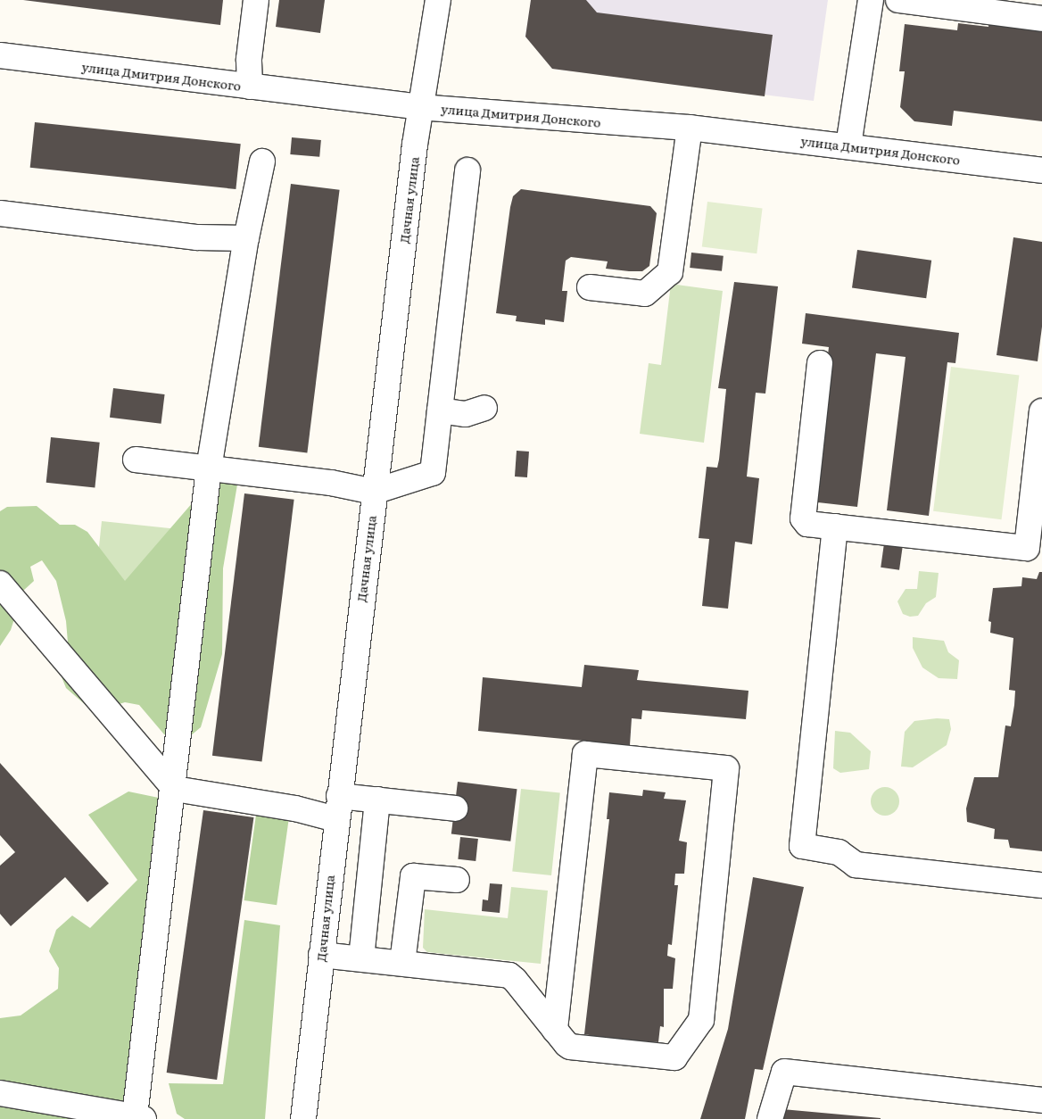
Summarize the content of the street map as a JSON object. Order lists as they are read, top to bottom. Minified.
{"streets":{"street":["улица Дмитрия Донского","Дачная улица"]},"crossings":[["улица Дмитрия Донского","Дачная улица"]]}
